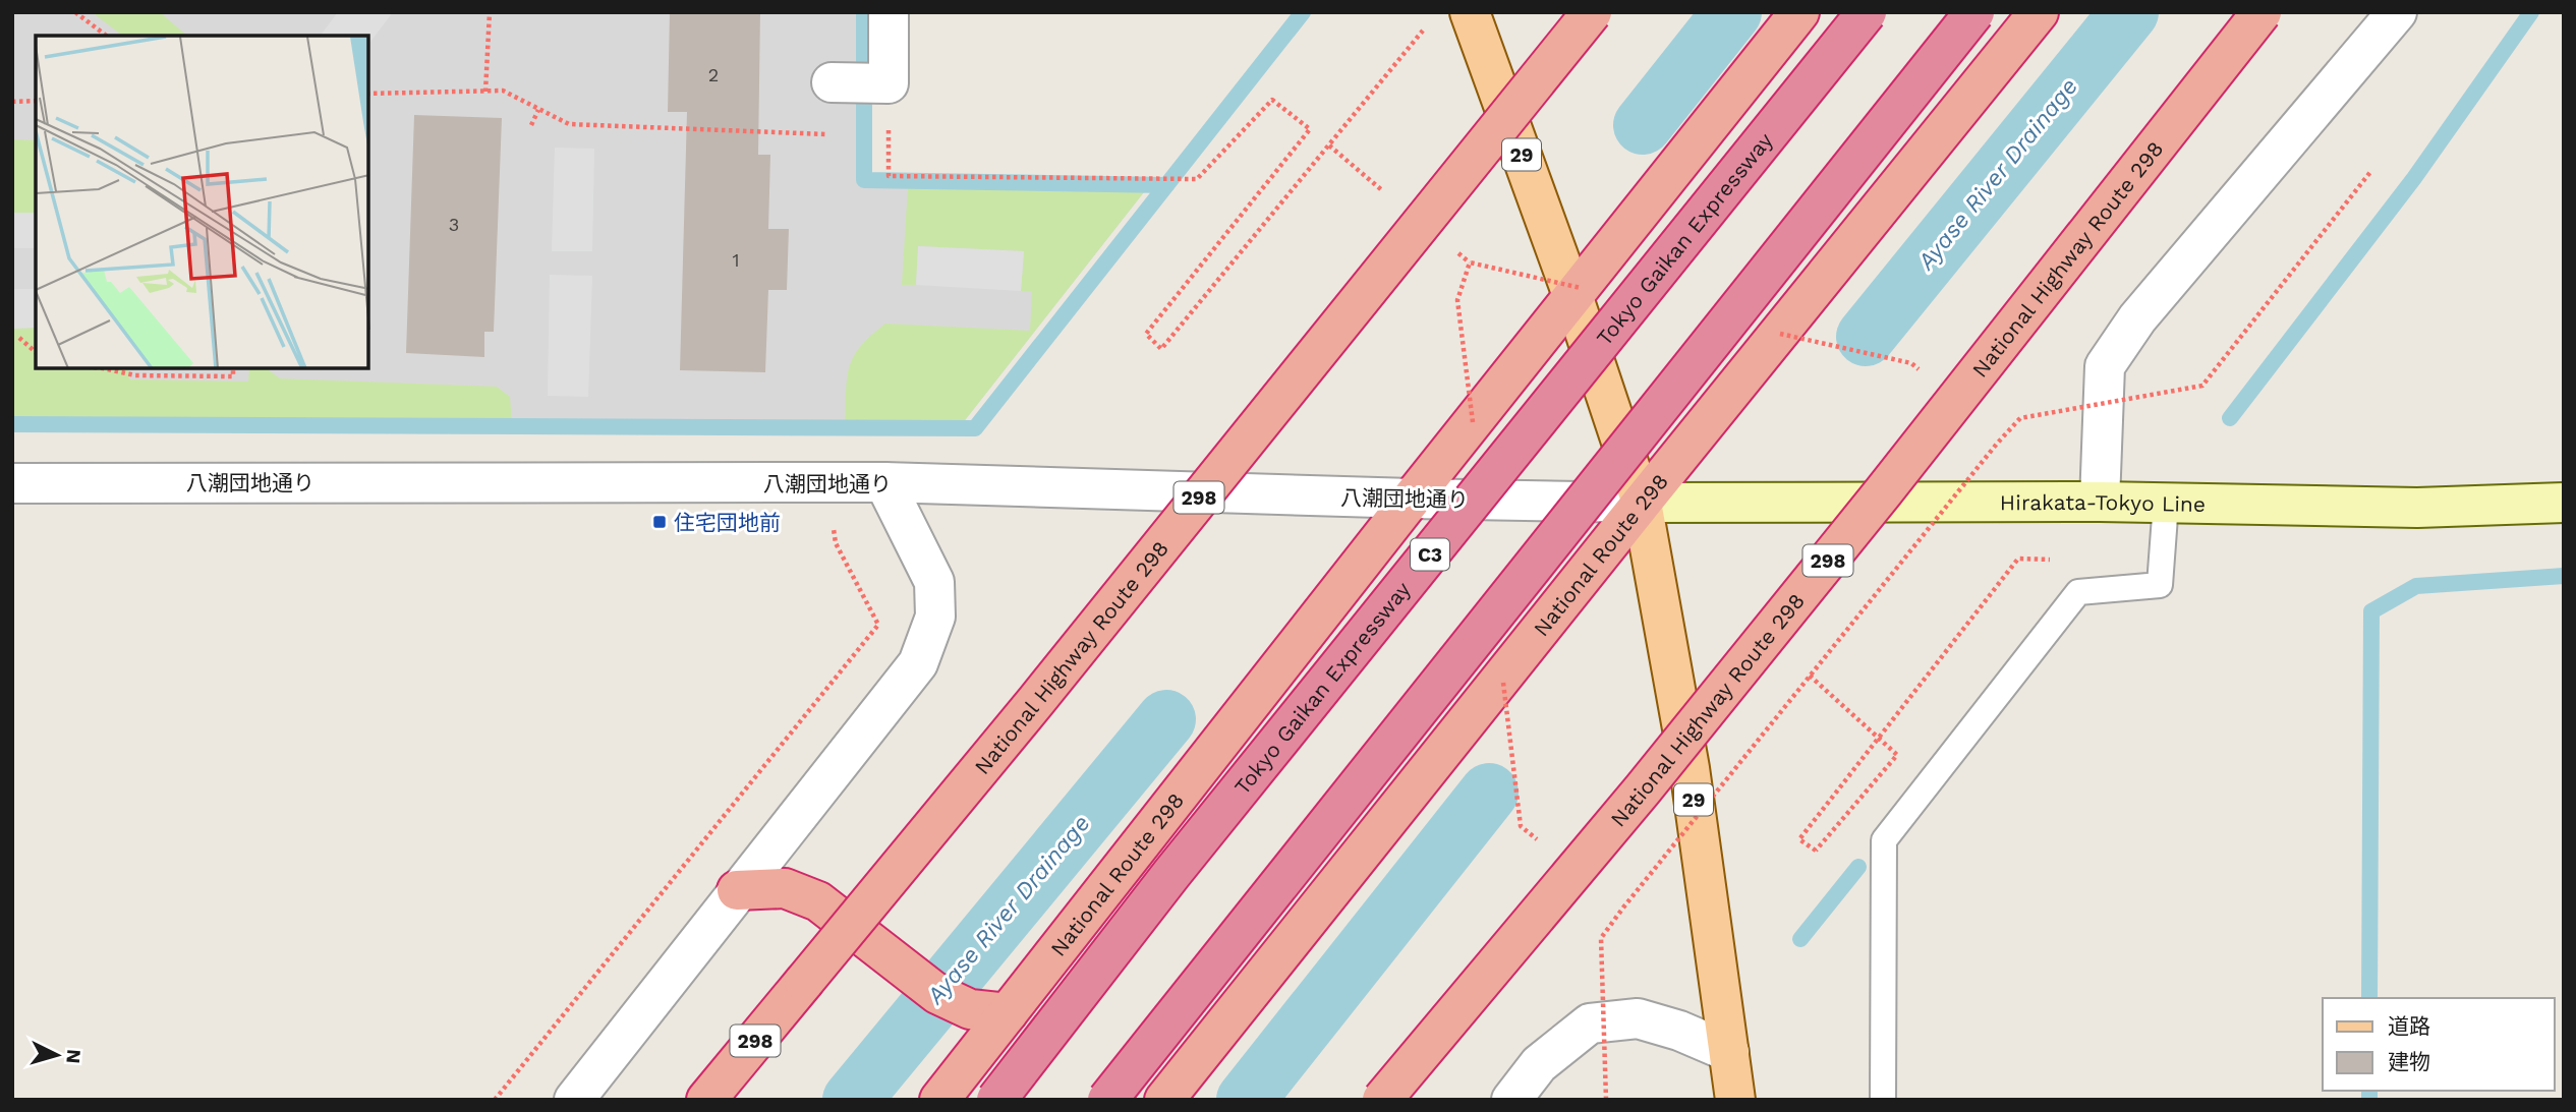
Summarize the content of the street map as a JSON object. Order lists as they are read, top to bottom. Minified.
{"streets":{"highway":["Tokyo Gaikan Expressway","National Highway Route 298","298","C3","National Route 298"],"main road":["29","Hirakata-Tokyo Line"],"street":["八潮団地通り"]},"crossings":[["29","八潮団地通り"],["29","Hirakata-Tokyo Line"],["29","National Route 298"],["八潮団地通り","Hirakata-Tokyo Line"],["八潮団地通り","National Route 298"],["Hirakata-Tokyo Line","National Route 298"]],"water":["Ayase River Drainage"],"places":{"transit":["住宅団地前"]},"house_numbers":["2","3","1"],"legend":["道路","建物"],"north":"right"}
